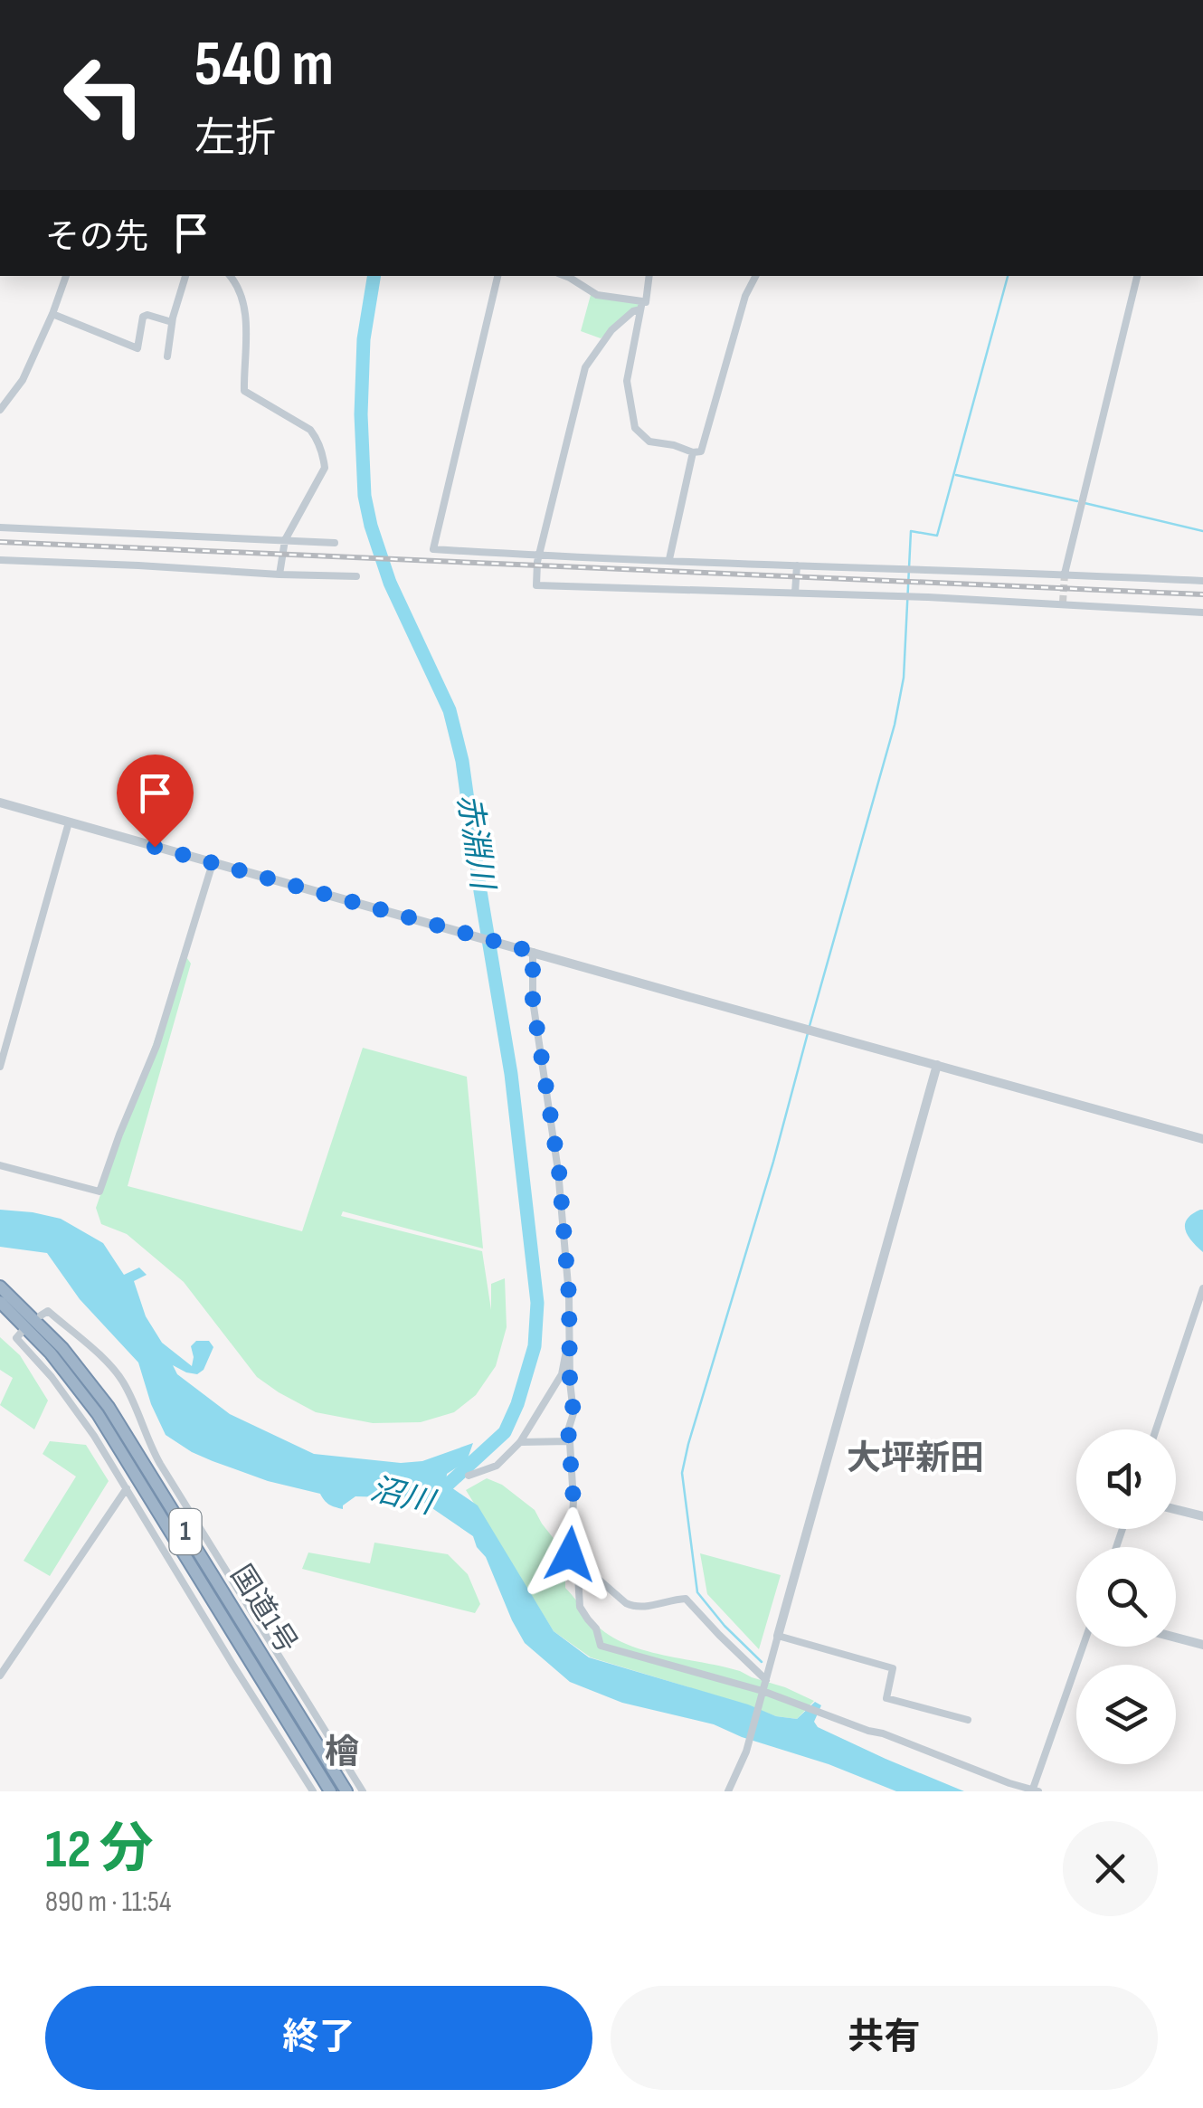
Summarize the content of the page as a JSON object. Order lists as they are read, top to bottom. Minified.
{"streets":{"highway":["1","国道1号"]},"districts":["大坪新田","檜"],"water":["赤淵川","沼川"],"page":{"turn":["540 m","左折"],"then":"その先","heading":["12 分","890 m · 11:54"],"buttons":["終了","共有"]}}
